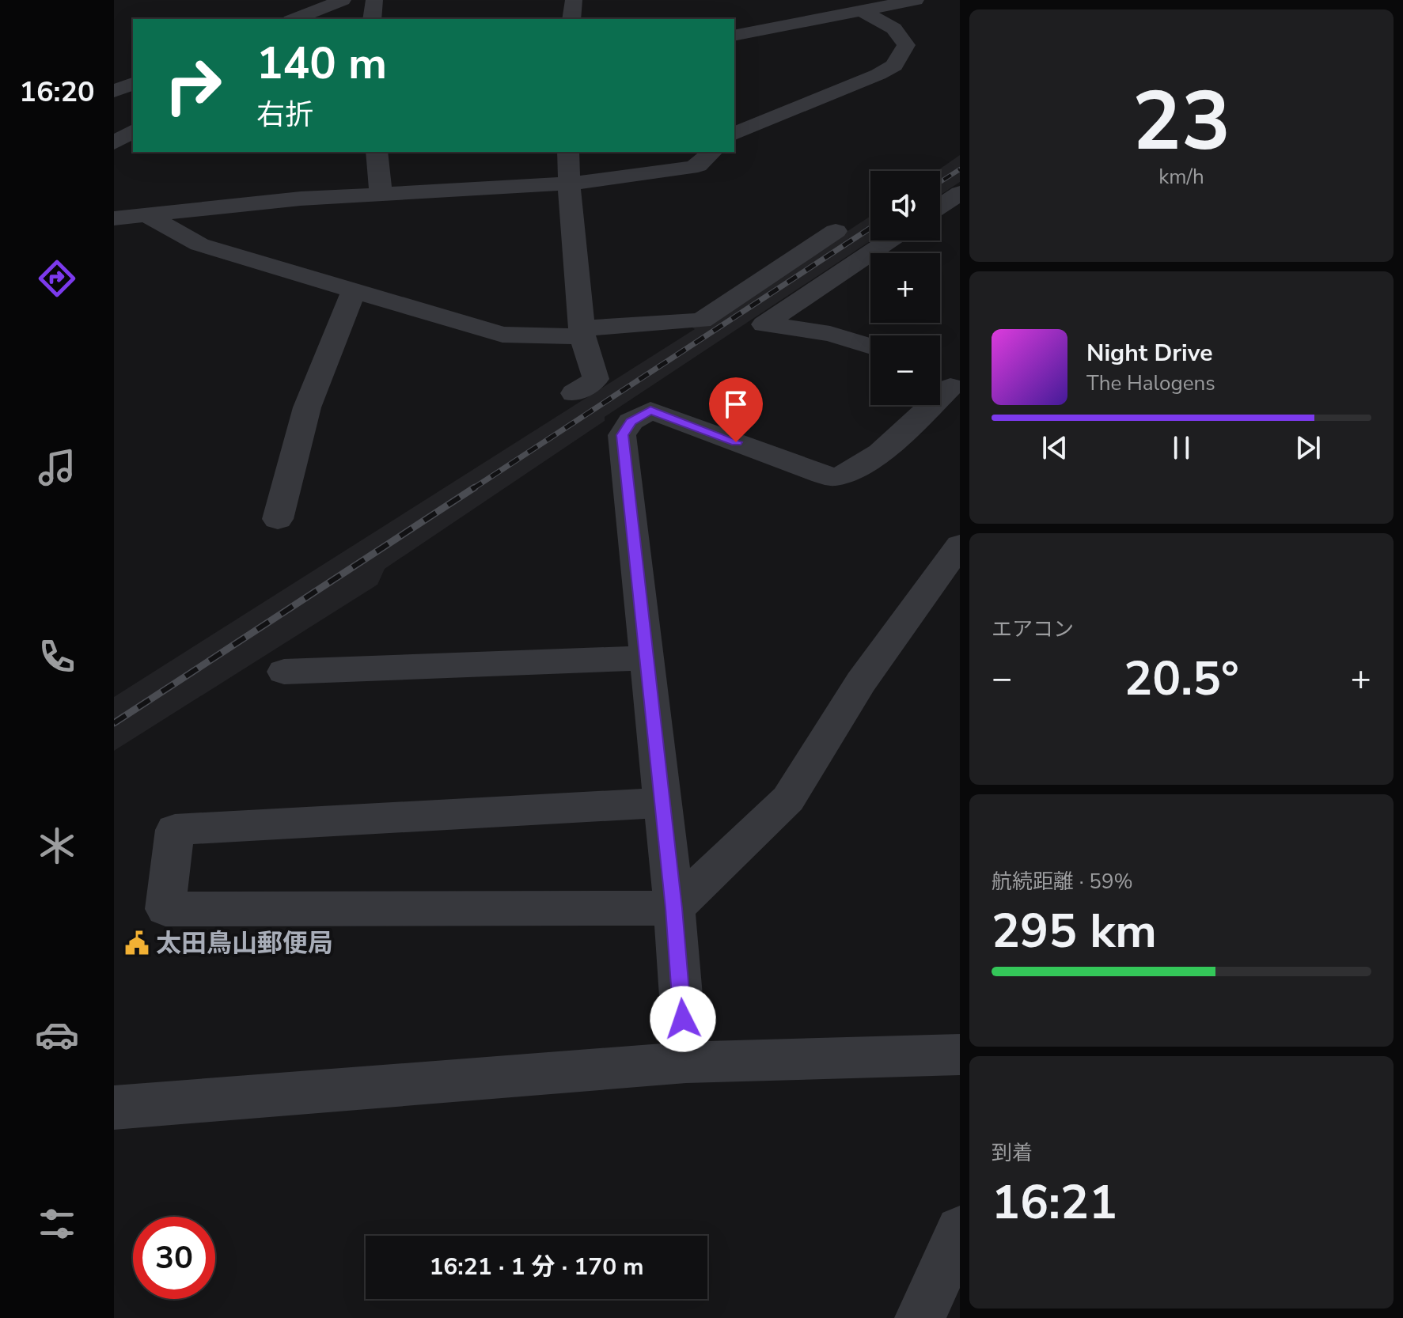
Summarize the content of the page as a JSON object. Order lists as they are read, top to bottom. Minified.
{"places":{"public building":["太田鳥山郵便局"]},"page":{"tabs":"16:20","tile":[["23","km/h"],"エアコン",["航続距離 · 59%","295 km"],["到着","16:21"]],"turn":["140 m","右折"],"map_buttons":["+","−"],"song":["Night Drive","The Halogens"],"heat":["−","20.5°","+"],"limit":"30","trip":"16:21 · 1 分 · 170 m"}}
